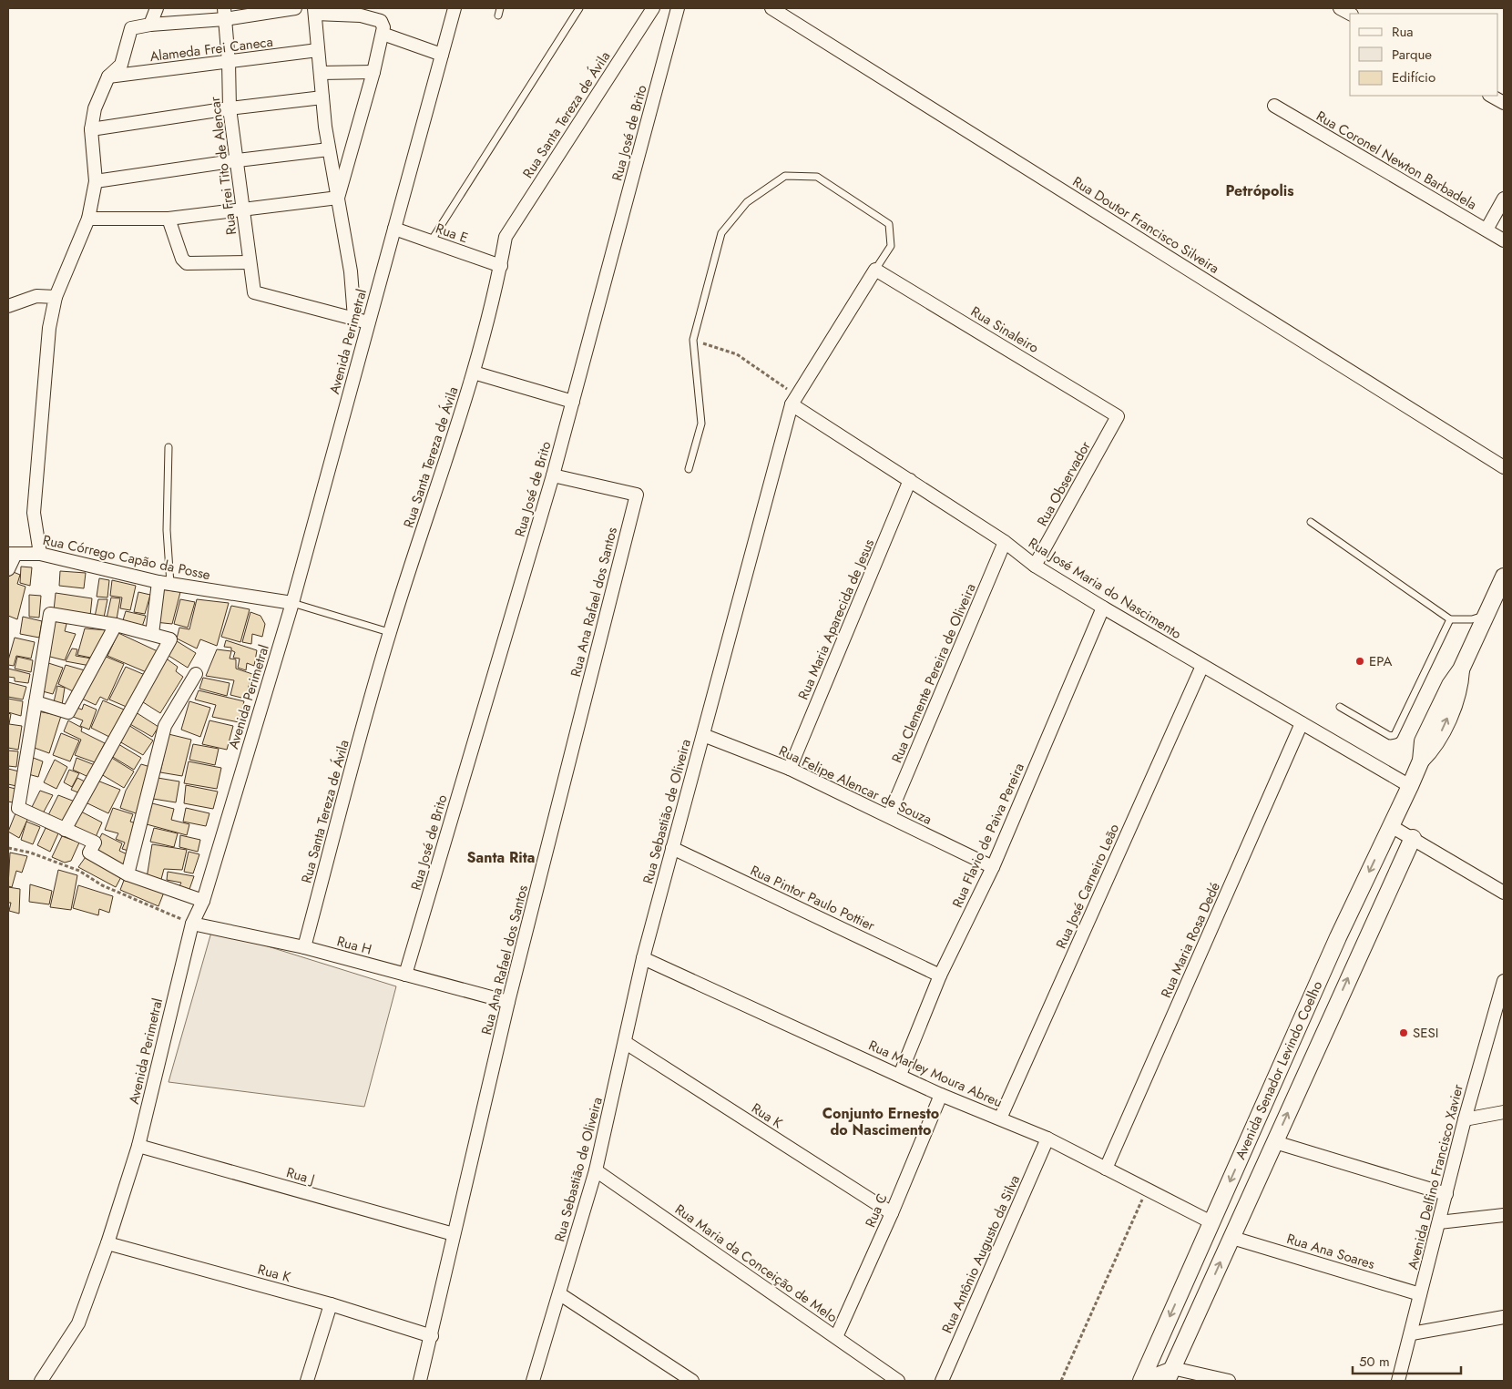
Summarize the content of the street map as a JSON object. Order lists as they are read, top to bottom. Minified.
{"streets":{"street":["Alameda Frei Caneca","Rua Santa Tereza de Ávila","Rua José de Brito","Rua Coronel Newton Barbadela","Rua Frei Tito de Alencar","Rua Doutor Francisco Silveira","Rua E","Rua Sinaleiro","Avenida Perimetral","Rua Observador","Rua Córrego Capão da Posse","Rua José Maria do Nascimento","Rua Ana Rafael dos Santos","Rua Maria Aparecida de Jesus","Rua Clemente Pereira de Oliveira","Rua Felipe Alencar de Souza","Rua Sebastião de Oliveira","Rua Flavio de Paiva Pereira","Rua José Carneiro Leão","Rua Pintor Paulo Pottier","Rua Maria Rosa Dedé","Rua H","Avenida Senador Levindo Coelho","Rua Marley Moura Abreu","Rua K","Rua J","Avenida Delfino Francisco Xavier","Rua C","Rua Ana Soares","Rua Antônio Augusto da Silva","Rua Maria da Conceição de Melo"]},"crossings":[["Alameda Frei Caneca","Rua Frei Tito de Alencar"],["Rua Santa Tereza de Ávila","Rua E"],["Rua Santa Tereza de Ávila","Rua H"],["Rua José de Brito","Rua Ana Rafael dos Santos"],["Rua José de Brito","Rua H"],["Rua E","Avenida Perimetral"],["Rua Sinaleiro","Rua Observador"],["Rua Sinaleiro","Rua Sebastião de Oliveira"],["Avenida Perimetral","Rua Córrego Capão da Posse"],["Avenida Perimetral","Rua H"],["Avenida Perimetral","Rua K"],["Avenida Perimetral","Rua J"],["Rua Observador","Rua José Maria do Nascimento"],["Rua José Maria do Nascimento","Rua Maria Aparecida de Jesus"],["Rua José Maria do Nascimento","Rua Clemente Pereira de Oliveira"],["Rua José Maria do Nascimento","Rua Sebastião de Oliveira"],["Rua José Maria do Nascimento","Rua Flavio de Paiva Pereira"],["Rua José Maria do Nascimento","Rua José Carneiro Leão"],["Rua José Maria do Nascimento","Rua Maria Rosa Dedé"],["Rua José Maria do Nascimento","Avenida Senador Levindo Coelho"],["Rua Ana Rafael dos Santos","Rua H"],["Rua Ana Rafael dos Santos","Rua K"],["Rua Ana Rafael dos Santos","Rua J"],["Rua Maria Aparecida de Jesus","Rua Felipe Alencar de Souza"],["Rua Clemente Pereira de Oliveira","Rua Felipe Alencar de Souza"],["Rua Felipe Alencar de Souza","Rua Sebastião de Oliveira"],["Rua Felipe Alencar de Souza","Rua Flavio de Paiva Pereira"],["Rua Sebastião de Oliveira","Rua Pintor Paulo Pottier"],["Rua Sebastião de Oliveira","Rua Marley Moura Abreu"],["Rua Sebastião de Oliveira","Rua K"],["Rua Sebastião de Oliveira","Rua Maria da Conceição de Melo"],["Rua Flavio de Paiva Pereira","Rua Pintor Paulo Pottier"],["Rua Flavio de Paiva Pereira","Rua Marley Moura Abreu"],["Rua José Carneiro Leão","Rua Marley Moura Abreu"],["Rua Maria Rosa Dedé","Rua Marley Moura Abreu"],["Avenida Senador Levindo Coelho","Rua Marley Moura Abreu"],["Avenida Senador Levindo Coelho","Rua Ana Soares"],["Rua Marley Moura Abreu","Rua C"],["Rua Marley Moura Abreu","Rua Antônio Augusto da Silva"],["Rua K","Rua C"],["Avenida Delfino Francisco Xavier","Rua Ana Soares"],["Rua C","Rua Maria da Conceição de Melo"]],"districts":["Petrópolis","Santa Rita","Conjunto Ernesto do Nascimento"],"places":["EPA","SESI"],"legend":["Rua","Parque","Edifício"],"scale_bar":"50 m"}
